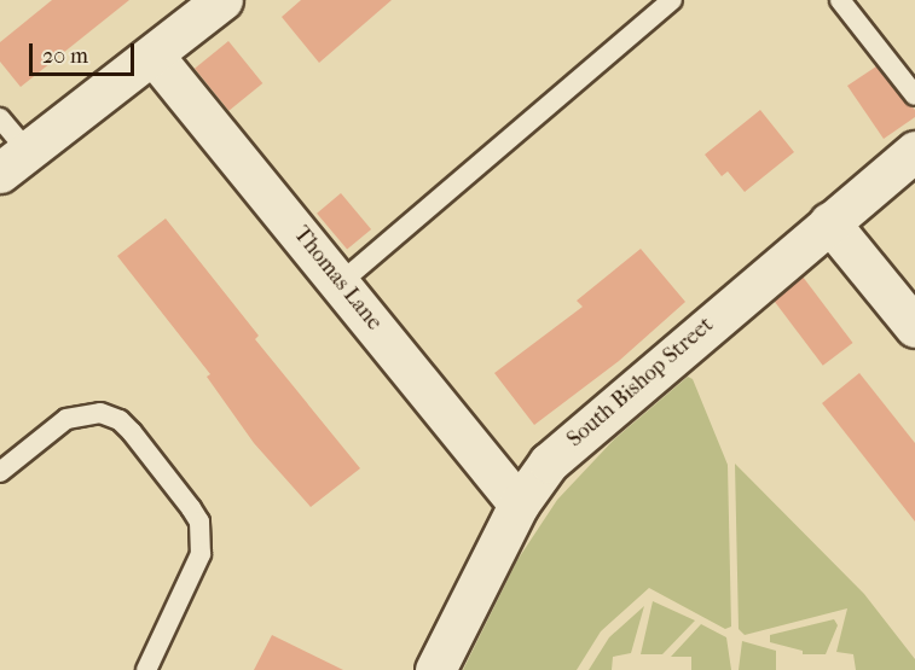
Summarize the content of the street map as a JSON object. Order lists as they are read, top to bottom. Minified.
{"streets":{"street":["Thomas Lane","South Bishop Street"]},"crossings":[["Thomas Lane","South Bishop Street"]],"scale_bar":"20 m"}
